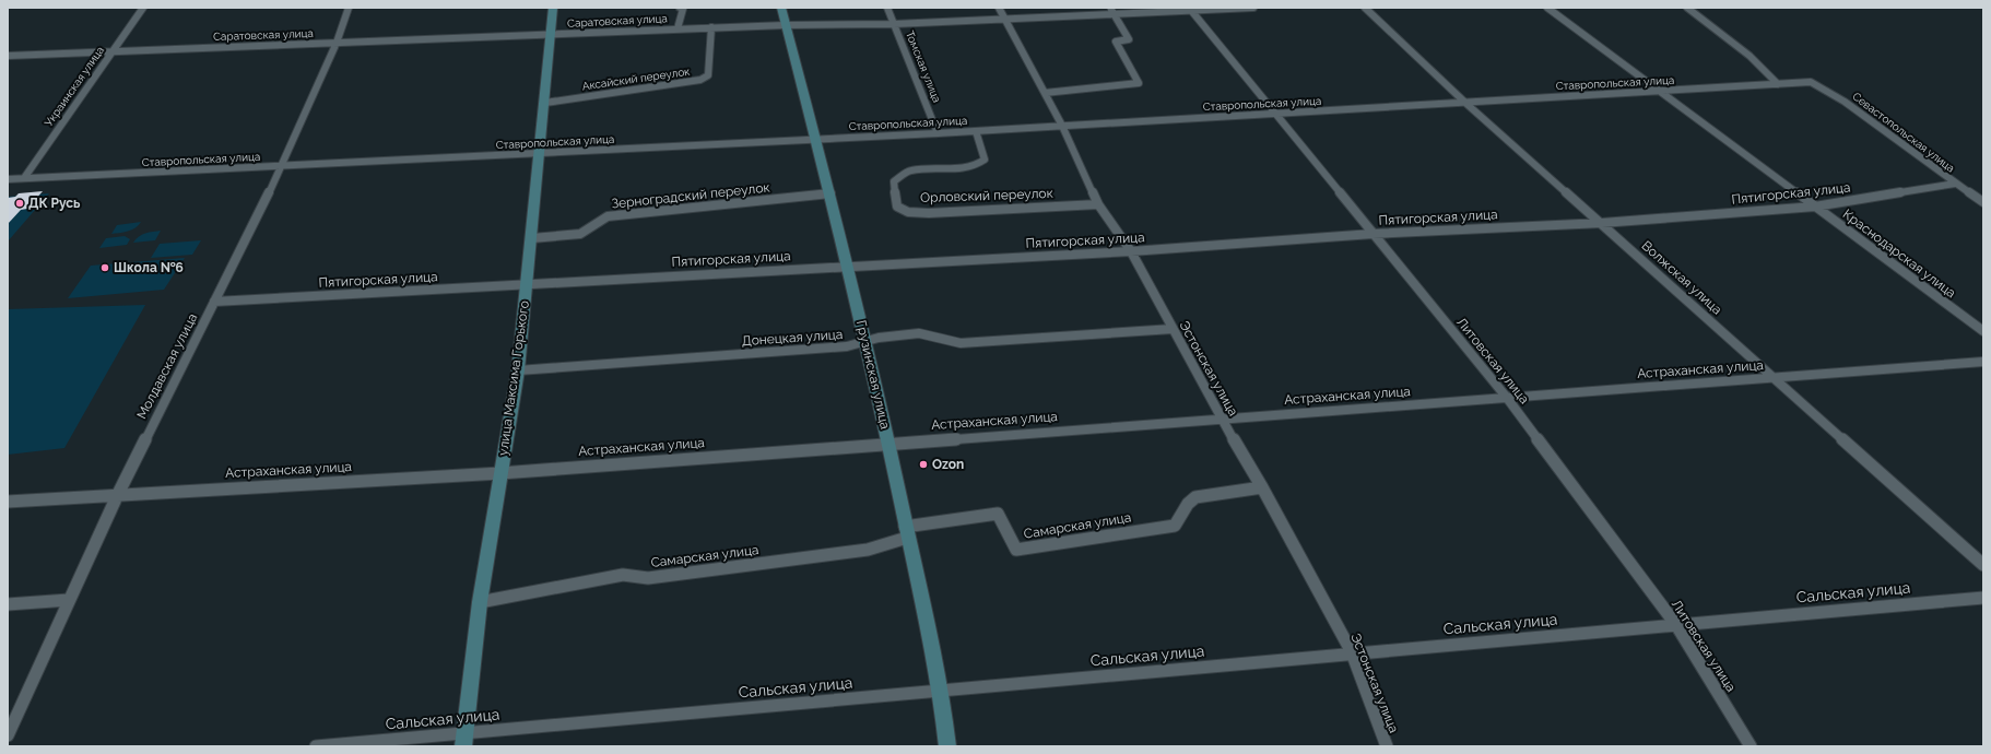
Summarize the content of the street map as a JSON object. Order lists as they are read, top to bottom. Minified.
{"streets":{"main road":["Грузинская улица","улица Максима Горького"],"street":["Саратовская улица","Томская улица","Аксайский переулок","Ставропольская улица","Украинская улица","Севастопольская улица","Пятигорская улица","Зерноградский переулок","Орловский переулок","Краснодарская улица","Волжская улица","Донецкая улица","Литовская улица","Молдавская улица","Эстонская улица","Астраханская улица","Самарская улица","Сальская улица"]},"crossings":[["Саратовская улица","Томская улица"],["Саратовская улица","Аксайский переулок"],["Саратовская улица","Украинская улица"],["Саратовская улица","Литовская улица"],["Саратовская улица","Молдавская улица"],["Саратовская улица","Эстонская улица"],["Саратовская улица","Грузинская улица"],["Саратовская улица","улица Максима Горького"],["Томская улица","Ставропольская улица"],["Аксайский переулок","улица Максима Горького"],["Ставропольская улица","Украинская улица"],["Ставропольская улица","Севастопольская улица"],["Ставропольская улица","Орловский переулок"],["Ставропольская улица","Краснодарская улица"],["Ставропольская улица","Волжская улица"],["Ставропольская улица","Литовская улица"],["Ставропольская улица","Молдавская улица"],["Ставропольская улица","Эстонская улица"],["Ставропольская улица","Грузинская улица"],["Ставропольская улица","улица Максима Горького"],["Севастопольская улица","Пятигорская улица"],["Пятигорская улица","Краснодарская улица"],["Пятигорская улица","Волжская улица"],["Пятигорская улица","Литовская улица"],["Пятигорская улица","Молдавская улица"],["Пятигорская улица","Эстонская улица"],["Пятигорская улица","Грузинская улица"],["Пятигорская улица","улица Максима Горького"],["Зерноградский переулок","Грузинская улица"],["Зерноградский переулок","улица Максима Горького"],["Орловский переулок","Эстонская улица"],["Волжская улица","Астраханская улица"],["Донецкая улица","Эстонская улица"],["Донецкая улица","Грузинская улица"],["Донецкая улица","улица Максима Горького"],["Литовская улица","Астраханская улица"],["Литовская улица","Сальская улица"],["Молдавская улица","Астраханская улица"],["Эстонская улица","Астраханская улица"],["Эстонская улица","Самарская улица"],["Эстонская улица","Сальская улица"],["Астраханская улица","Грузинская улица"],["Астраханская улица","улица Максима Горького"],["Грузинская улица","Самарская улица"],["Грузинская улица","Сальская улица"],["улица Максима Горького","Самарская улица"],["улица Максима Горького","Сальская улица"]],"places":["ДК Русь","Школа №6","Ozon"]}
